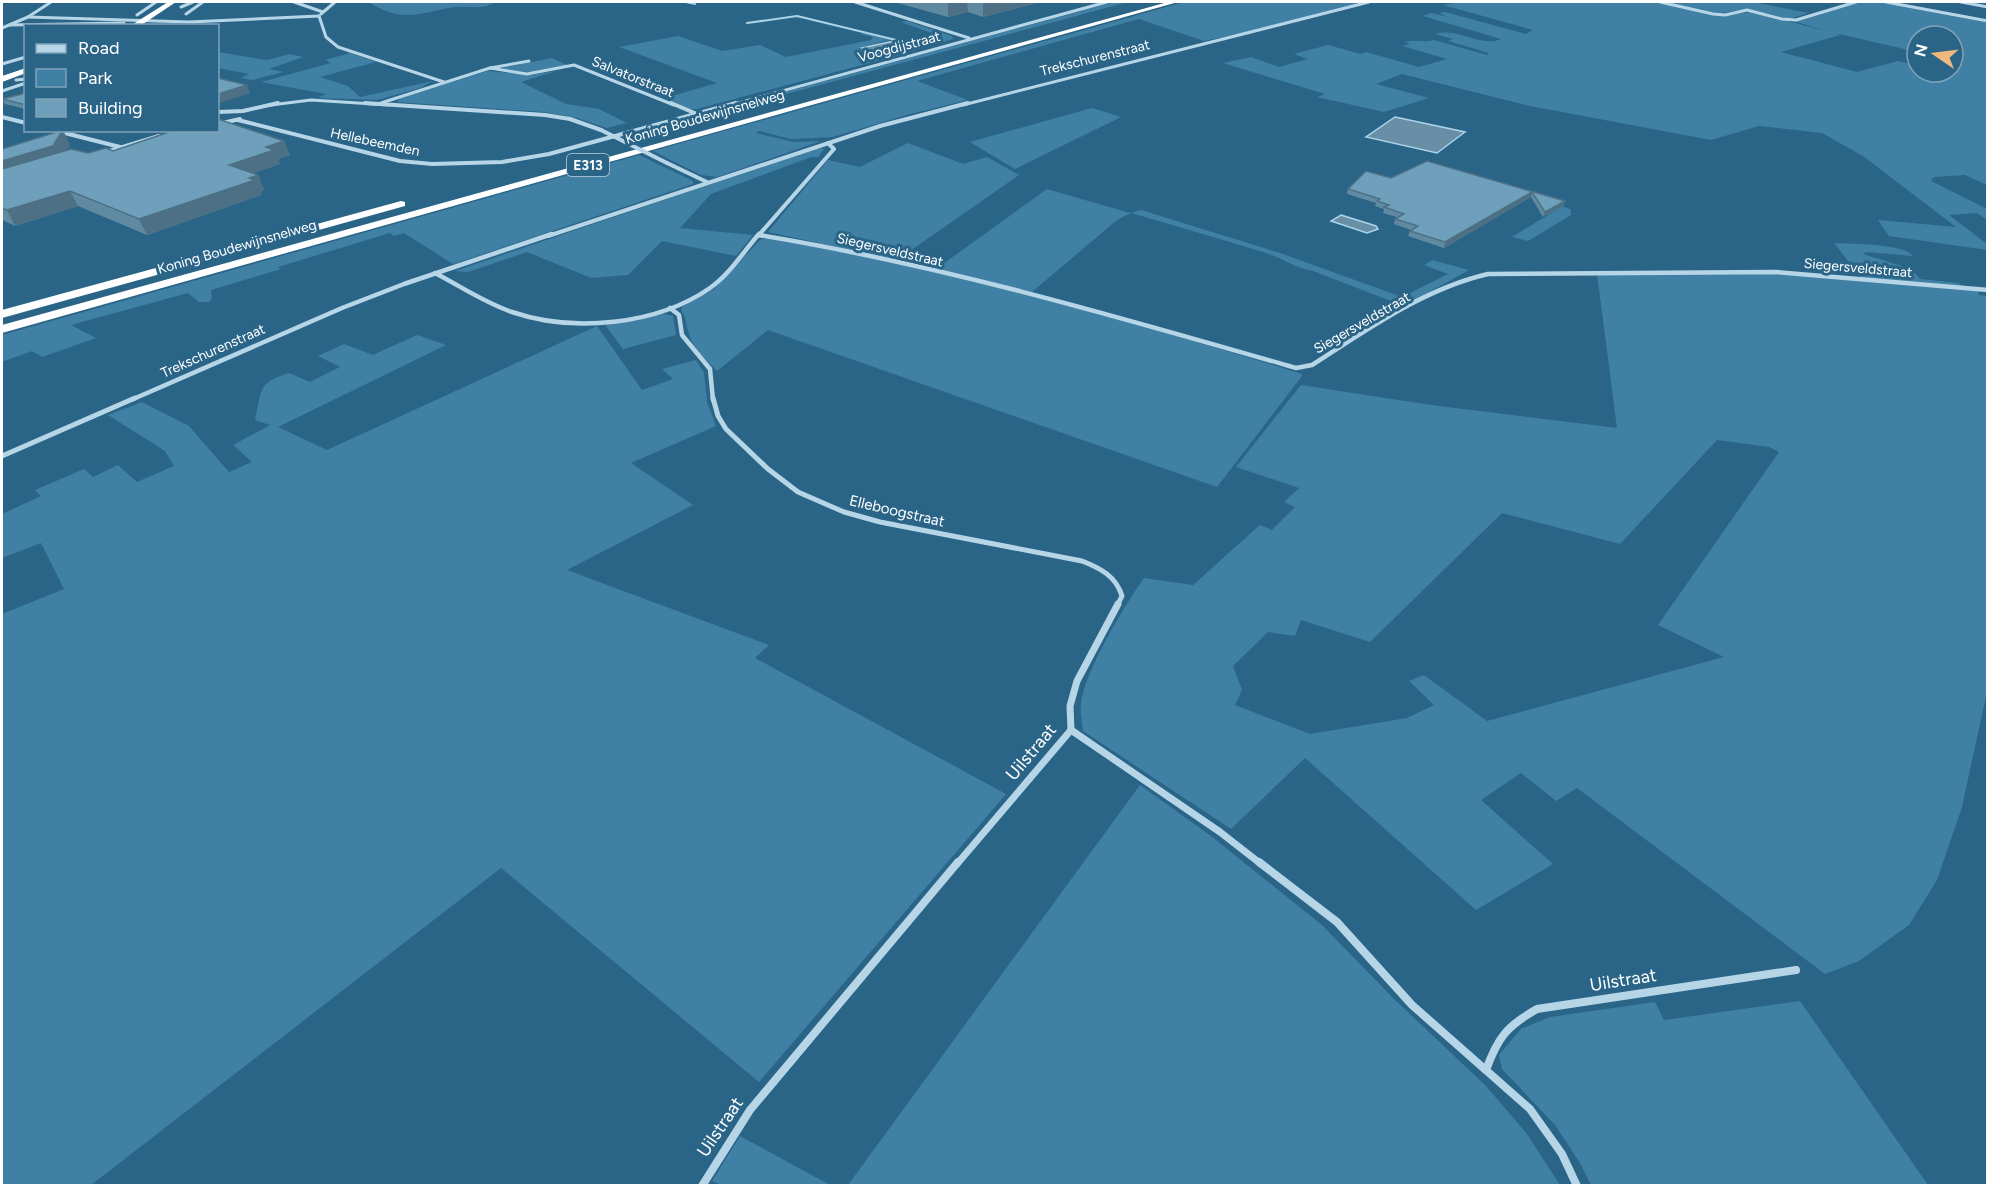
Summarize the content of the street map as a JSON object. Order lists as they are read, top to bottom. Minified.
{"streets":{"highway":["Koning Boudewijnsnelweg","E313"],"street":["Voogdijstraat","Trekschurenstraat","Salvatorstraat","Hellebeemden","Siegersveldstraat","Elleboogstraat","Uilstraat"]},"crossings":[["Voogdijstraat","Salvatorstraat"],["Voogdijstraat","Hellebeemden"],["Salvatorstraat","Hellebeemden"],["Elleboogstraat","Uilstraat"]],"legend":["Road","Park","Building"],"north":"left"}
